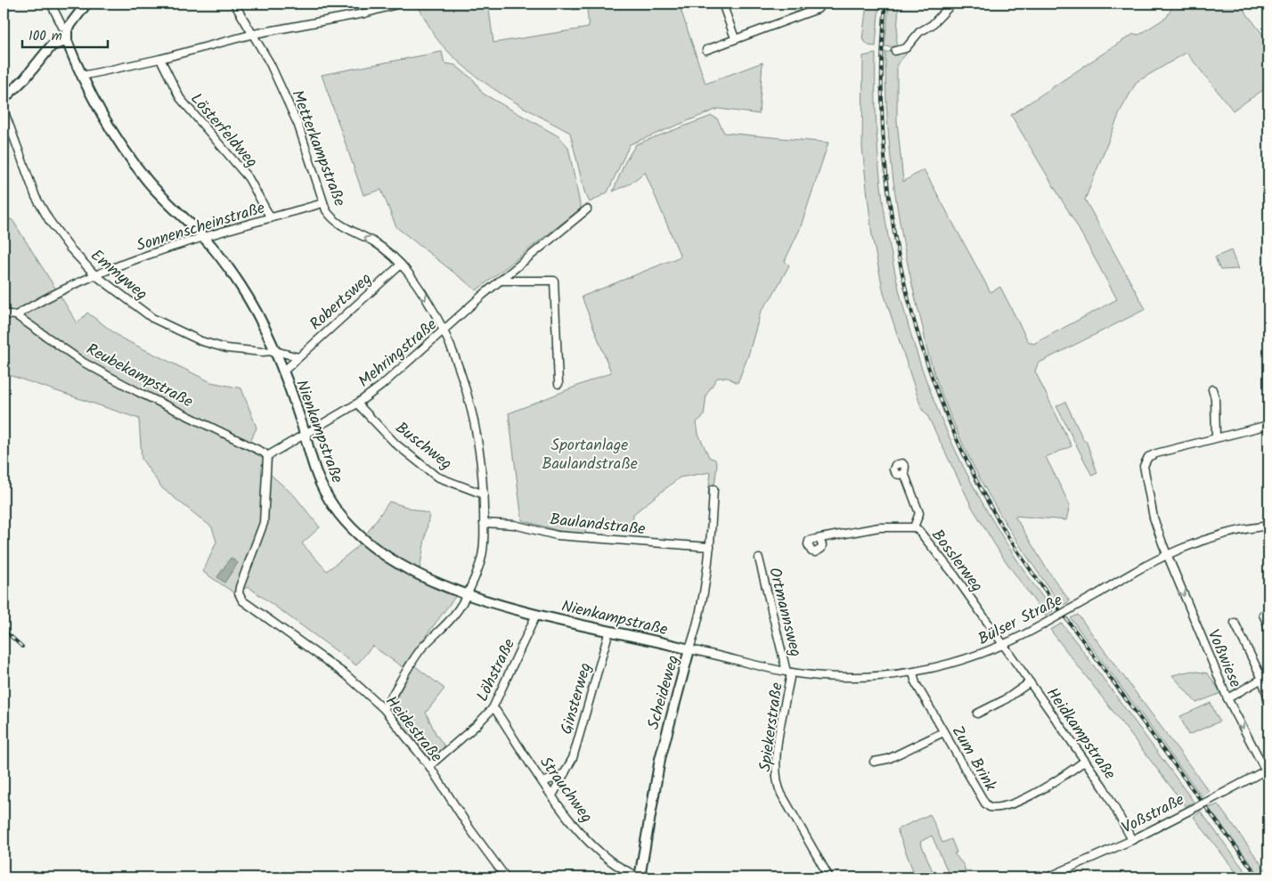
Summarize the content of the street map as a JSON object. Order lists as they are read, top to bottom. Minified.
{"streets":{"street":["Lösterfeldweg","Metterkampstraße","Sonnenscheinstraße","Emmyweg","Robertsweg","Mehringstraße","Reubekampstraße","Nienkampstraße","Buschweg","Baulandstraße","Bosslerweg","Ortmannsweg","Bülser Straße","Voßwiese","Löhstraße","Scheideweg","Ginsterweg","Spiekerstraße","Heidestraße","Heidkampstraße","Zum Brink","Strauchweg","Voßstraße"]},"crossings":[["Lösterfeldweg","Sonnenscheinstraße"],["Metterkampstraße","Sonnenscheinstraße"],["Metterkampstraße","Robertsweg"],["Metterkampstraße","Mehringstraße"],["Metterkampstraße","Nienkampstraße"],["Metterkampstraße","Buschweg"],["Metterkampstraße","Baulandstraße"],["Metterkampstraße","Heidestraße"],["Sonnenscheinstraße","Emmyweg"],["Sonnenscheinstraße","Reubekampstraße"],["Sonnenscheinstraße","Nienkampstraße"],["Emmyweg","Nienkampstraße"],["Robertsweg","Nienkampstraße"],["Mehringstraße","Reubekampstraße"],["Mehringstraße","Nienkampstraße"],["Mehringstraße","Buschweg"],["Mehringstraße","Heidestraße"],["Reubekampstraße","Heidestraße"],["Nienkampstraße","Bülser Straße"],["Nienkampstraße","Löhstraße"],["Nienkampstraße","Scheideweg"],["Nienkampstraße","Ginsterweg"],["Baulandstraße","Scheideweg"],["Bosslerweg","Bülser Straße"],["Bosslerweg","Heidkampstraße"],["Ortmannsweg","Bülser Straße"],["Ortmannsweg","Spiekerstraße"],["Bülser Straße","Voßwiese"],["Bülser Straße","Scheideweg"],["Bülser Straße","Spiekerstraße"],["Bülser Straße","Heidkampstraße"],["Bülser Straße","Zum Brink"],["Voßwiese","Voßstraße"],["Löhstraße","Heidestraße"],["Löhstraße","Strauchweg"],["Scheideweg","Strauchweg"],["Ginsterweg","Strauchweg"],["Heidkampstraße","Zum Brink"],["Heidkampstraße","Voßstraße"]],"parks":["Sportanlage Baulandstraße"],"scale_bar":"100 m"}
